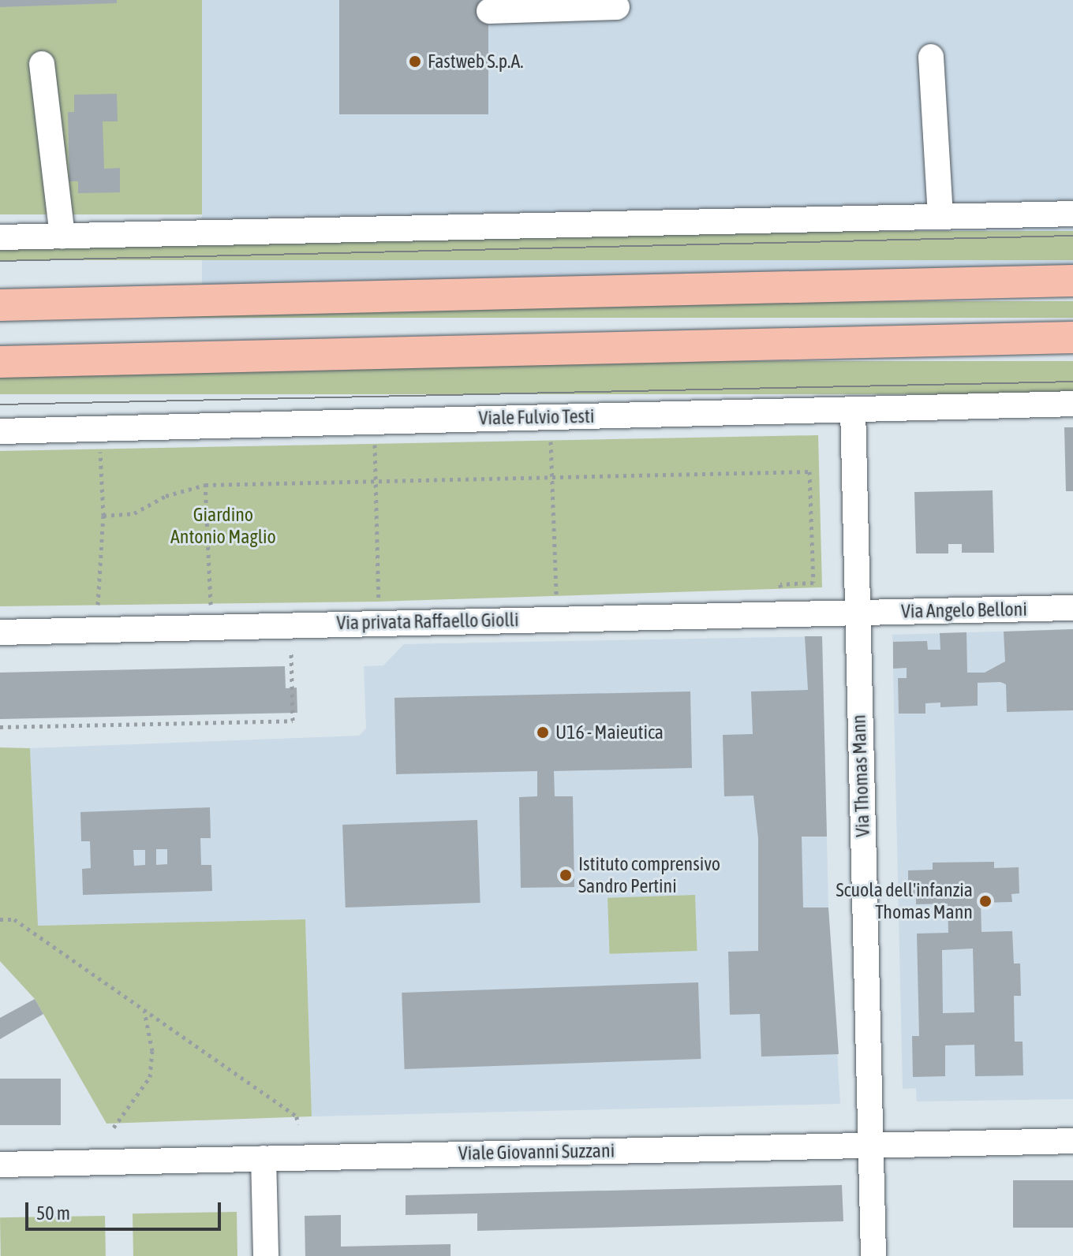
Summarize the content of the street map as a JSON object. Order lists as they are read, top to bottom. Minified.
{"streets":{"street":["Viale Fulvio Testi","Via Angelo Belloni","Via privata Raffaello Giolli","Via Thomas Mann","Viale Giovanni Suzzani"]},"crossings":[["Viale Fulvio Testi","Via Thomas Mann"],["Via Angelo Belloni","Via privata Raffaello Giolli"],["Via Angelo Belloni","Via Thomas Mann"],["Via privata Raffaello Giolli","Via Thomas Mann"],["Via Thomas Mann","Viale Giovanni Suzzani"]],"parks":["Giardino Antonio Maglio"],"places":["Fastweb S.p.A.","U16 - Maieutica","Istituto comprensivo Sandro Pertini","Scuola dell'infanzia Thomas Mann"],"scale_bar":"50 m"}
